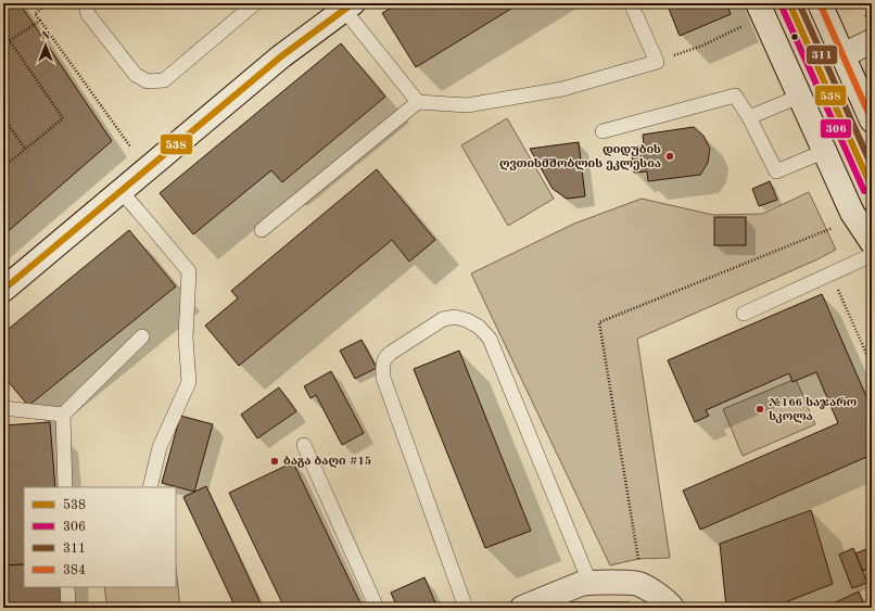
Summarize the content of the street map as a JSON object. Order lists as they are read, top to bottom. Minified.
{"places":["დიდუბის ღვთისმშობლის ეკლესია","№166 საჯარო სკოლა","ბაგა ბაღი #15"],"lines":["transit line 538","transit line 311","transit line 384","transit line 306"],"legend":["538","306","311","384"],"north":"top"}
